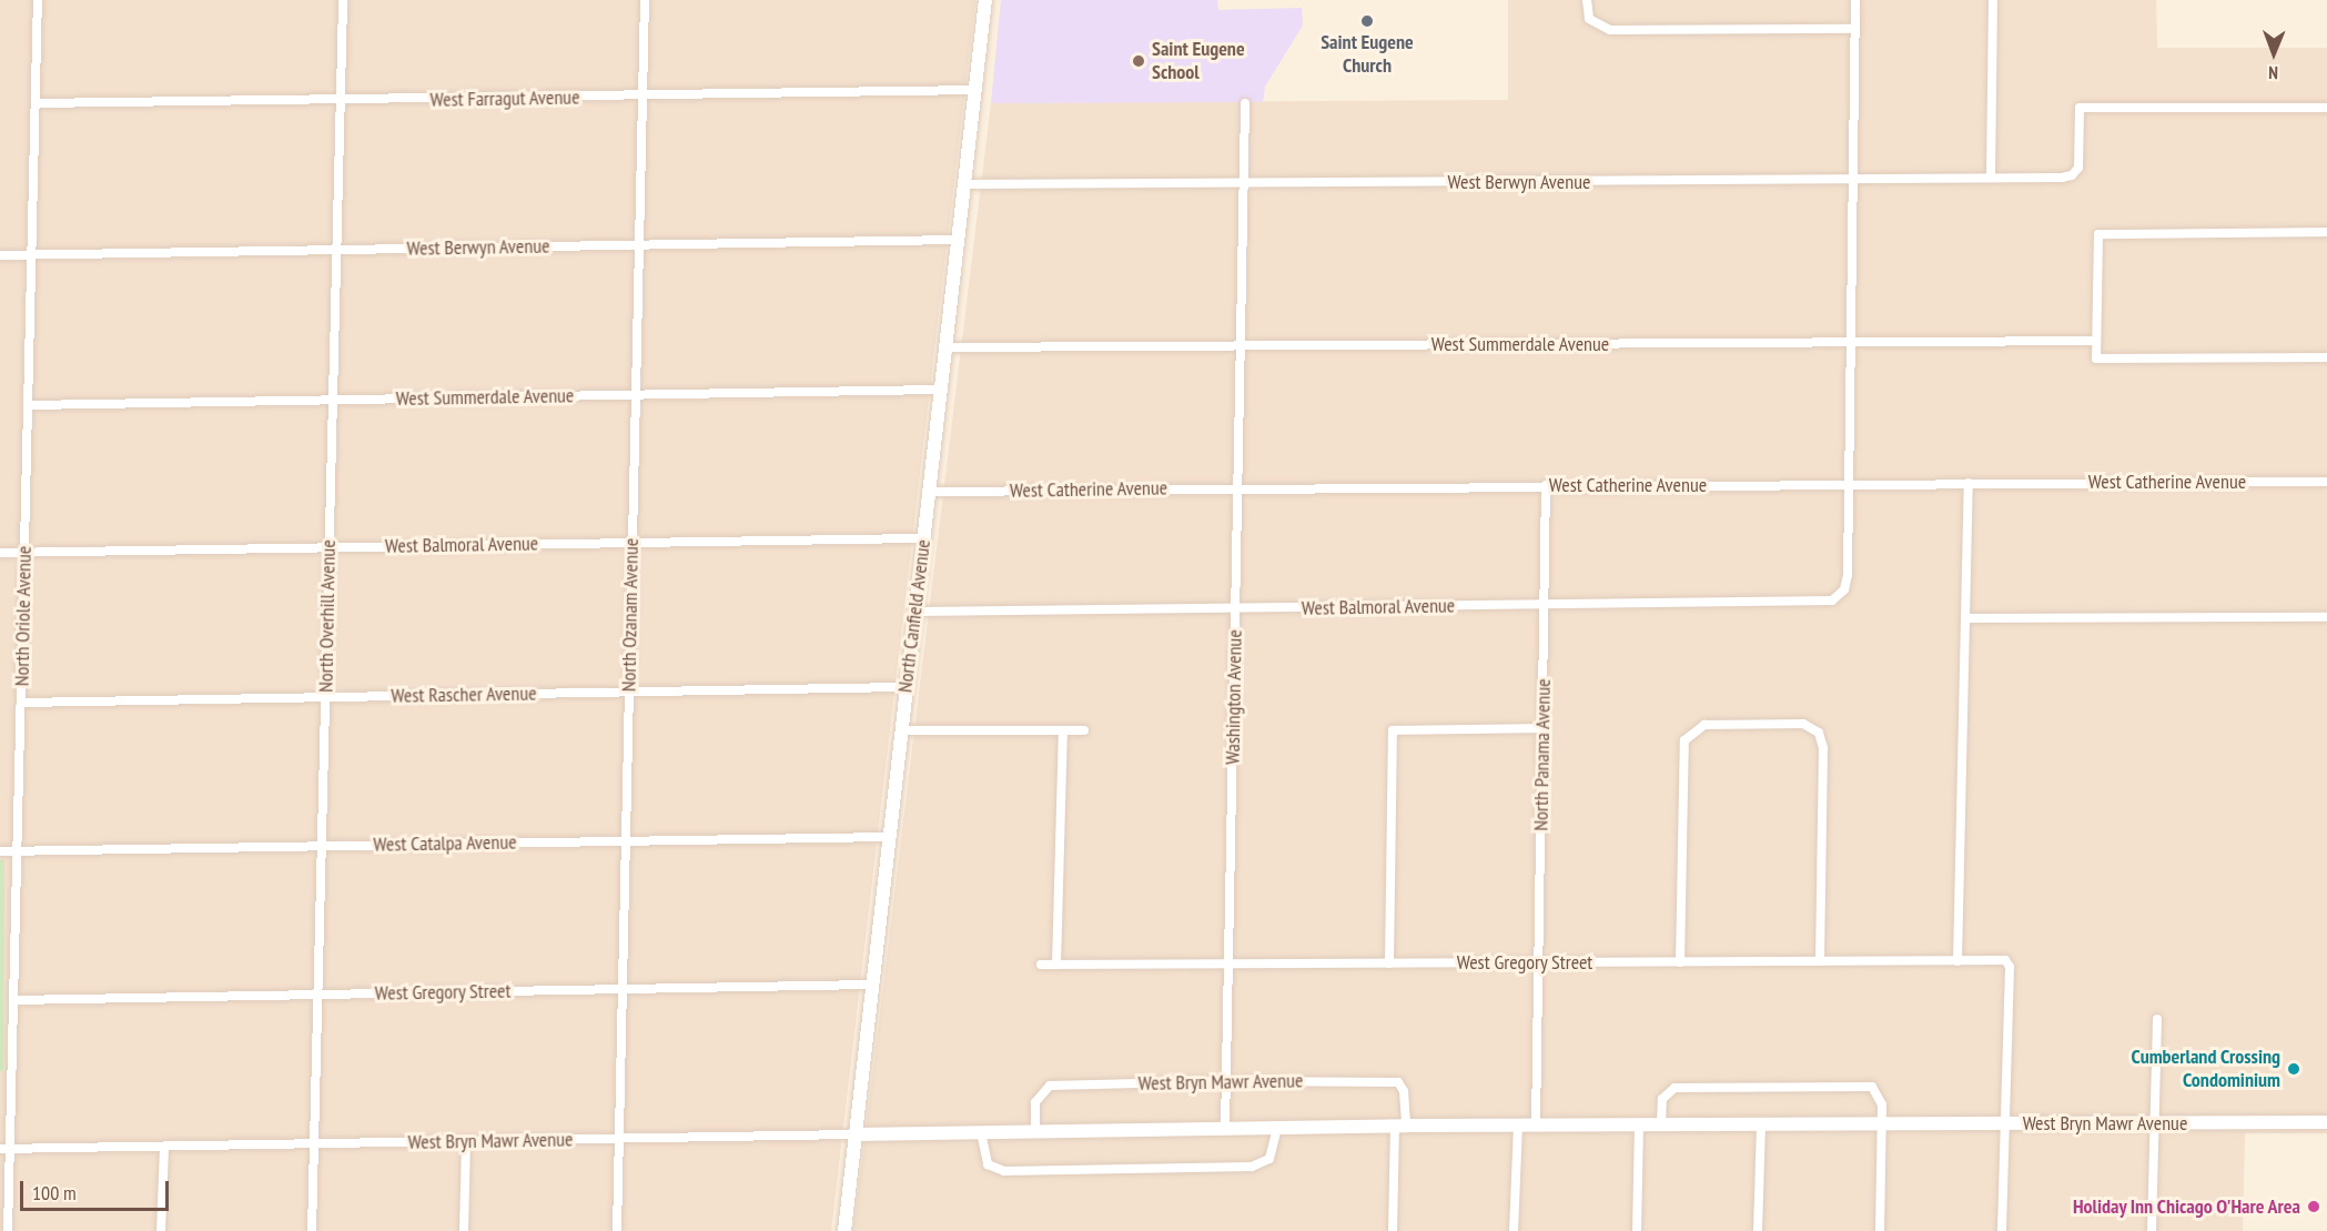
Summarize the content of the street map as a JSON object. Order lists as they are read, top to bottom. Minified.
{"streets":{"street":["West Farragut Avenue","West Berwyn Avenue","West Summerdale Avenue","West Catherine Avenue","West Balmoral Avenue","North Ozanam Avenue","North Oriole Avenue","North Overhill Avenue","North Canfield Avenue","West Rascher Avenue","Washington Avenue","North Panama Avenue","West Catalpa Avenue","West Gregory Street","West Bryn Mawr Avenue"]},"crossings":[["West Farragut Avenue","North Ozanam Avenue"],["West Farragut Avenue","North Oriole Avenue"],["West Farragut Avenue","North Overhill Avenue"],["West Farragut Avenue","North Canfield Avenue"],["West Berwyn Avenue","North Ozanam Avenue"],["West Berwyn Avenue","North Oriole Avenue"],["West Berwyn Avenue","North Overhill Avenue"],["West Berwyn Avenue","North Canfield Avenue"],["West Berwyn Avenue","Washington Avenue"],["West Summerdale Avenue","North Ozanam Avenue"],["West Summerdale Avenue","North Oriole Avenue"],["West Summerdale Avenue","North Overhill Avenue"],["West Summerdale Avenue","North Canfield Avenue"],["West Summerdale Avenue","Washington Avenue"],["West Catherine Avenue","West Balmoral Avenue"],["West Catherine Avenue","North Canfield Avenue"],["West Catherine Avenue","Washington Avenue"],["West Catherine Avenue","North Panama Avenue"],["West Balmoral Avenue","North Ozanam Avenue"],["West Balmoral Avenue","North Oriole Avenue"],["West Balmoral Avenue","North Overhill Avenue"],["West Balmoral Avenue","North Canfield Avenue"],["West Balmoral Avenue","Washington Avenue"],["West Balmoral Avenue","North Panama Avenue"],["North Ozanam Avenue","West Rascher Avenue"],["North Ozanam Avenue","West Catalpa Avenue"],["North Ozanam Avenue","West Gregory Street"],["North Ozanam Avenue","West Bryn Mawr Avenue"],["North Oriole Avenue","West Rascher Avenue"],["North Oriole Avenue","West Catalpa Avenue"],["North Oriole Avenue","West Gregory Street"],["North Oriole Avenue","West Bryn Mawr Avenue"],["North Overhill Avenue","West Rascher Avenue"],["North Overhill Avenue","West Catalpa Avenue"],["North Overhill Avenue","West Gregory Street"],["North Overhill Avenue","West Bryn Mawr Avenue"],["North Canfield Avenue","West Rascher Avenue"],["North Canfield Avenue","West Catalpa Avenue"],["North Canfield Avenue","West Gregory Street"],["North Canfield Avenue","West Bryn Mawr Avenue"],["Washington Avenue","West Gregory Street"],["Washington Avenue","West Bryn Mawr Avenue"],["North Panama Avenue","West Gregory Street"],["North Panama Avenue","West Bryn Mawr Avenue"],["West Gregory Street","West Bryn Mawr Avenue"]],"places":["Saint Eugene Church","Saint Eugene School","Cumberland Crossing Condominium","Holiday Inn Chicago O'Hare Area"],"scale_bar":"100 m","north":"bottom"}
